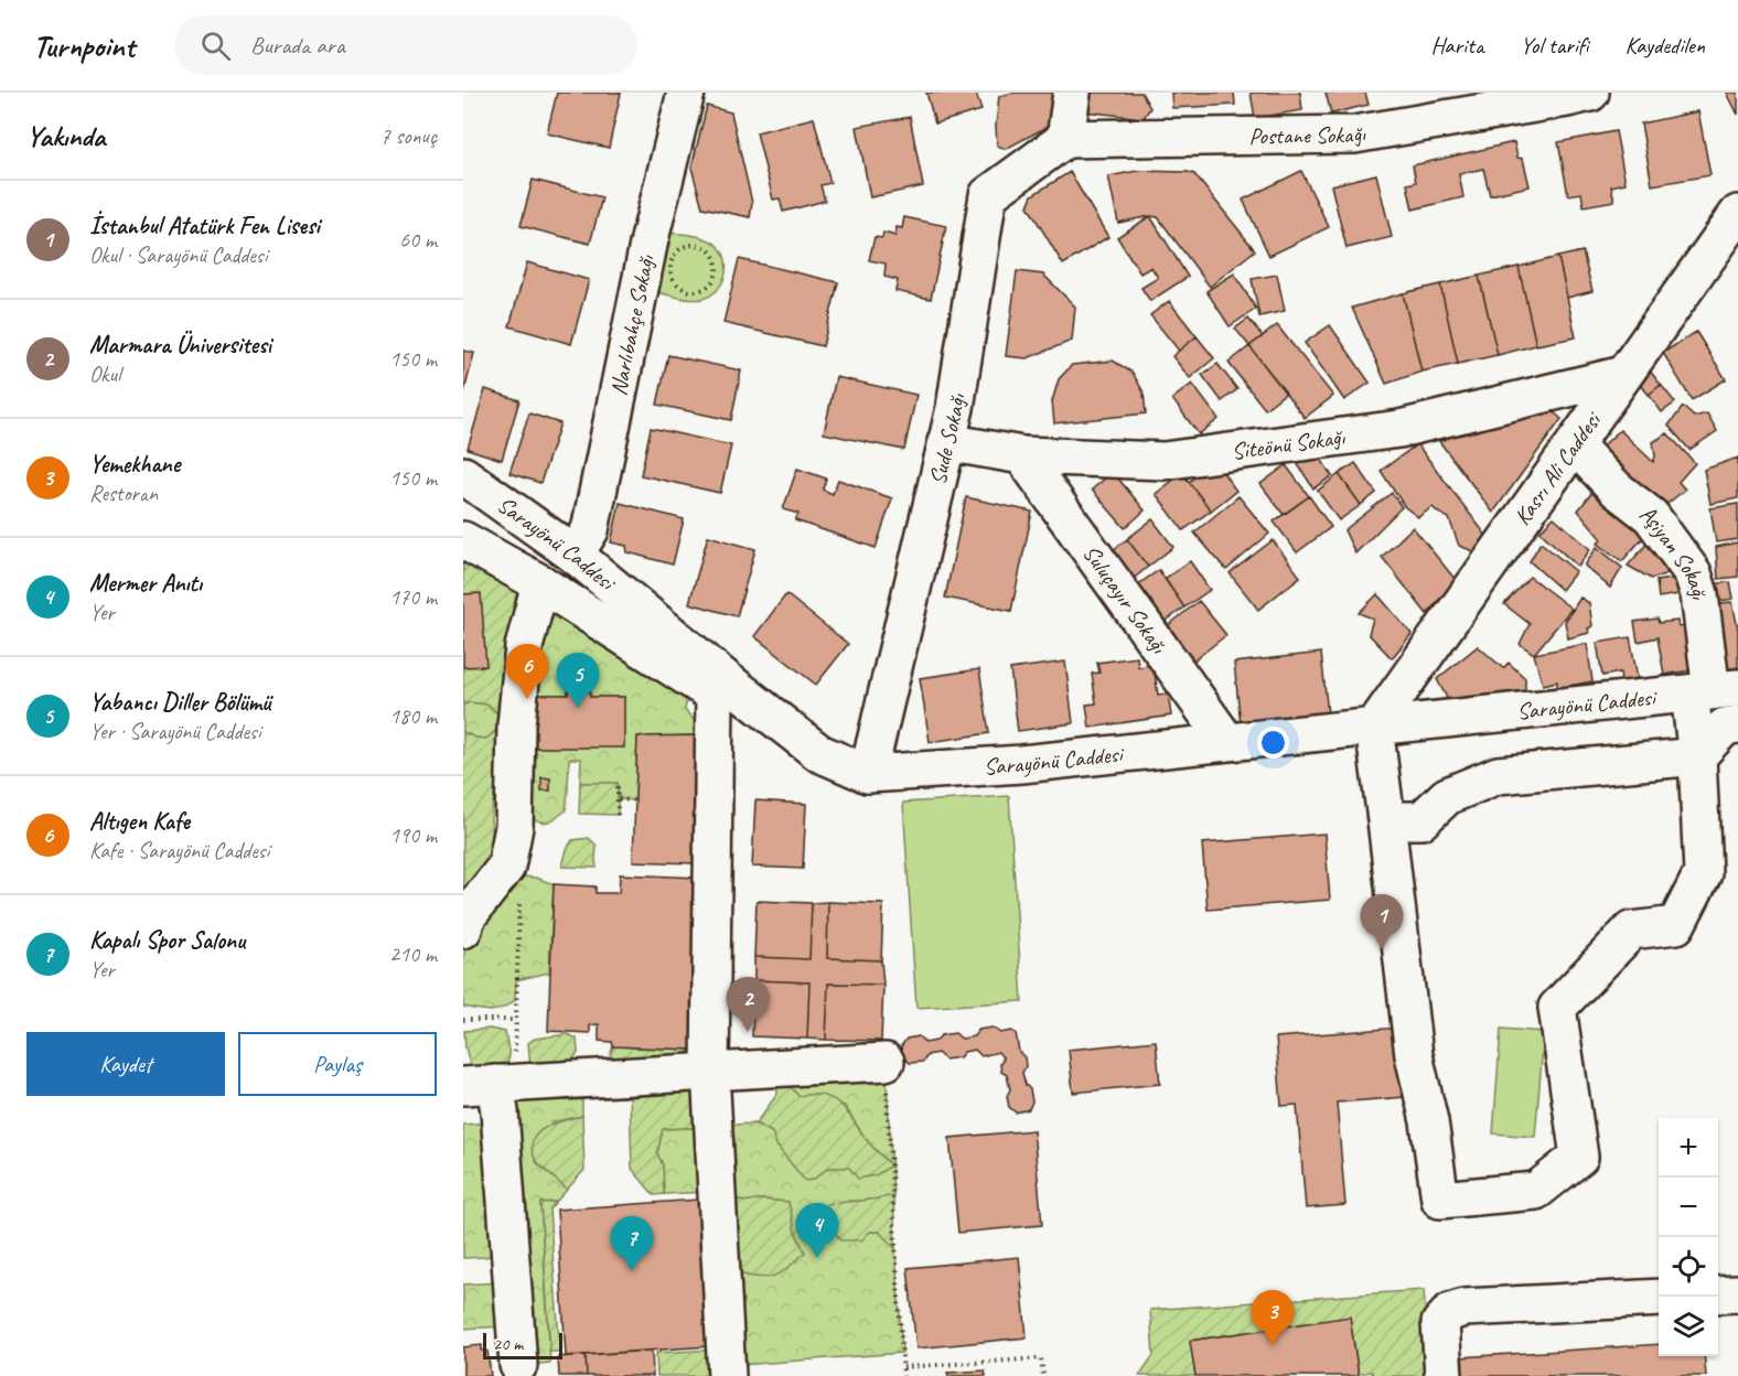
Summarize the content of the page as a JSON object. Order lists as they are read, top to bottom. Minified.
{"streets":{"street":["Postane Sokağı","Narlıbahçe Sokağı","Sude Sokağı","Siteönü Sokağı","Kasrı Ali Caddesi","Sarayönü Caddesi","Aşiyan Sokağı","Suluçayır Sokağı"]},"crossings":[["Postane Sokağı","Sude Sokağı"],["Narlıbahçe Sokağı","Sarayönü Caddesi"],["Sude Sokağı","Siteönü Sokağı"],["Sude Sokağı","Sarayönü Caddesi"],["Siteönü Sokağı","Kasrı Ali Caddesi"],["Siteönü Sokağı","Suluçayır Sokağı"],["Kasrı Ali Caddesi","Sarayönü Caddesi"],["Kasrı Ali Caddesi","Aşiyan Sokağı"],["Sarayönü Caddesi","Aşiyan Sokağı"],["Sarayönü Caddesi","Suluçayır Sokağı"]],"scale_bar":"20 m","page":{"header":"Turnpoint","search":"Burada ara","nav":["Harita","Yol tarifi","Kaydedilen"],"heading":["Yakında","7 sonuç"],"list":[{"mark":"1","name":"İstanbul Atatürk Fen Lisesi","note":"Okul · Sarayönü Caddesi","value":"60 m"},{"mark":"2","name":"Marmara Üniversitesi","note":"Okul","value":"150 m"},{"mark":"3","name":"Yemekhane","note":"Restoran","value":"150 m"},{"mark":"4","name":"Mermer Anıtı","note":"Yer","value":"170 m"},{"mark":"5","name":"Yabancı Diller Bölümü","note":"Yer · Sarayönü Caddesi","value":"180 m"},{"mark":"6","name":"Altıgen Kafe","note":"Kafe · Sarayönü Caddesi","value":"190 m"},{"mark":"7","name":"Kapalı Spor Salonu","note":"Yer","value":"210 m"}],"pins":["6","5","1","2","4","7","3"],"buttons":["Kaydet","Paylaş"],"map_buttons":["+","−"],"scale":"20 m"}}
